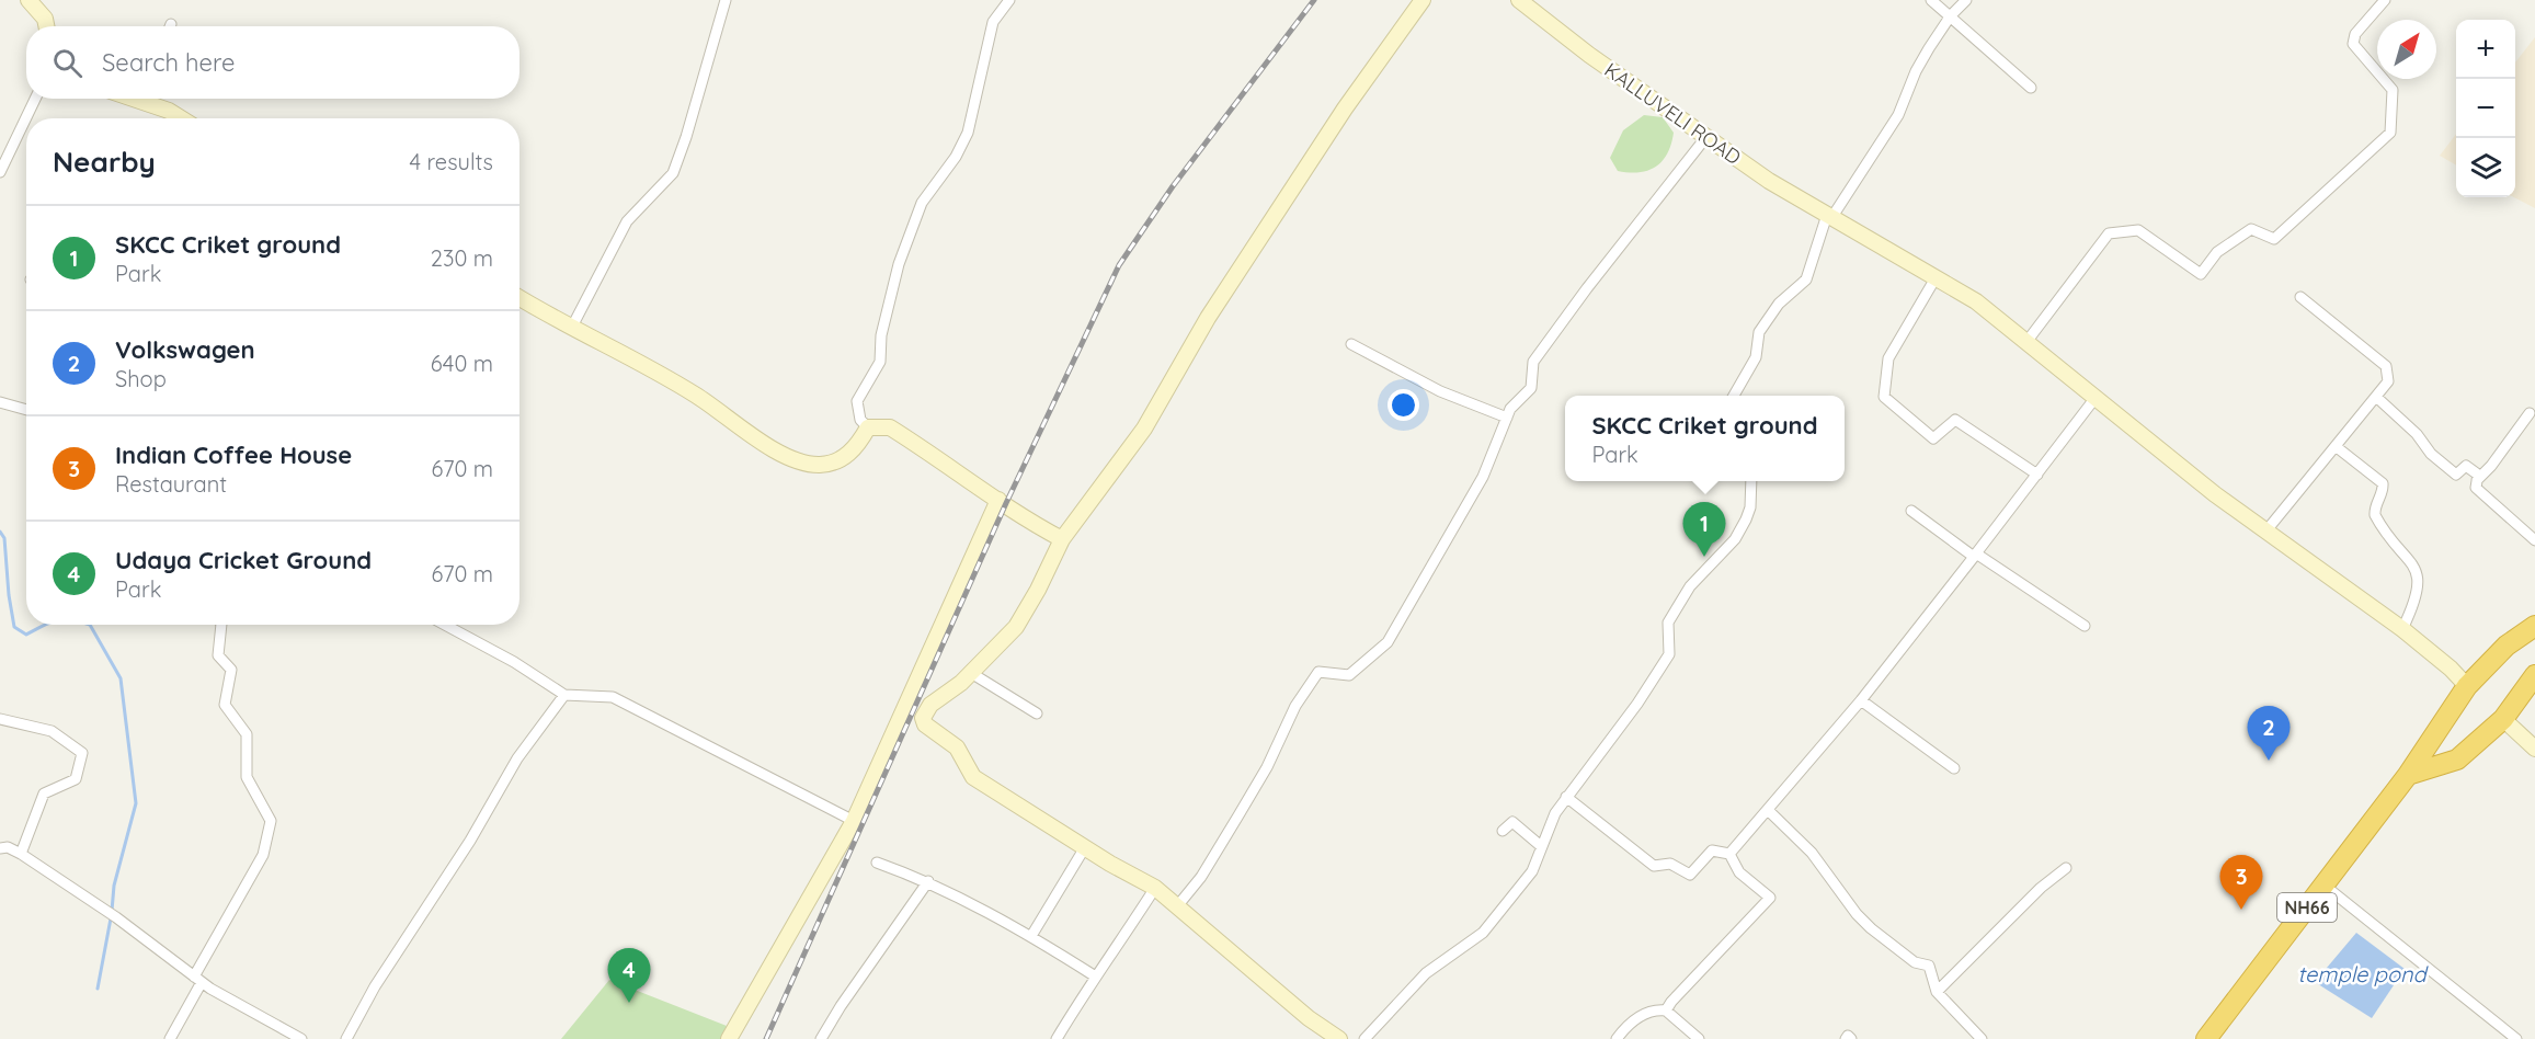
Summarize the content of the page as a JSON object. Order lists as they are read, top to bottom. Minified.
{"streets":{"highway":["NH66"],"street":["KALLUVELI ROAD"]},"crossings":[["KALLUVELI ROAD","NH66"]],"water":["temple pond"],"north":"top right","page":{"map_buttons":["+","−"],"search":"Search here","heading":["Nearby","4 results"],"list":[{"mark":"1","name":"SKCC Criket ground","note":"Park","value":"230 m"},{"mark":"2","name":"Volkswagen","note":"Shop","value":"640 m"},{"mark":"3","name":"Indian Coffee House","note":"Restaurant","value":"670 m"},{"mark":"4","name":"Udaya Cricket Ground","note":"Park","value":"670 m"}],"popup":["SKCC Criket ground","Park"],"pins":["1","2","3","4"]}}
